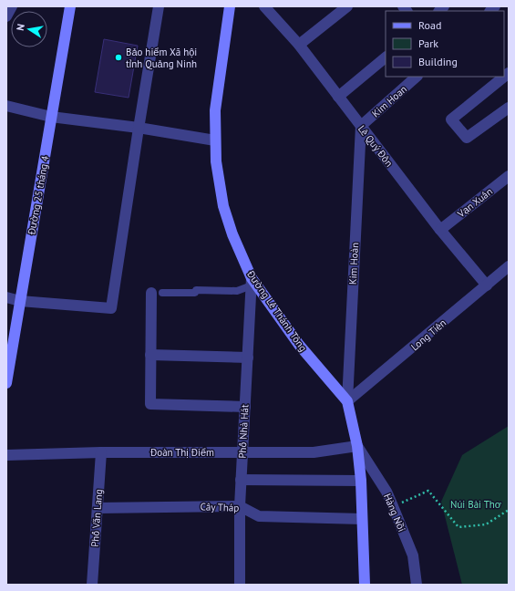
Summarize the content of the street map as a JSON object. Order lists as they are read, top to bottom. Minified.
{"streets":{"street":["Kim Hoan","Lê Quý Đôn","Đường 25 tháng 4","Vạn Xuân","Kim Hoàn","Đường Lê Thánh Tông","Long Tiên","Phố Nhà Hát","Đoàn Thị Điểm","Cây Tháp","Hàng Nồi","Phố Văn Lang"]},"crossings":[["Kim Hoan","Lê Quý Đôn"],["Kim Hoan","Kim Hoàn"],["Lê Quý Đôn","Vạn Xuân"],["Lê Quý Đôn","Kim Hoàn"],["Lê Quý Đôn","Long Tiên"],["Kim Hoàn","Đường Lê Thánh Tông"],["Kim Hoàn","Long Tiên"],["Đường Lê Thánh Tông","Long Tiên"],["Đường Lê Thánh Tông","Phố Nhà Hát"],["Đường Lê Thánh Tông","Đoàn Thị Điểm"],["Đường Lê Thánh Tông","Cây Tháp"],["Đường Lê Thánh Tông","Hàng Nồi"],["Phố Nhà Hát","Đoàn Thị Điểm"],["Phố Nhà Hát","Cây Tháp"],["Đoàn Thị Điểm","Hàng Nồi"],["Đoàn Thị Điểm","Phố Văn Lang"],["Cây Tháp","Phố Văn Lang"]],"parks":["Núi Bài Thơ"],"places":["Bảo hiểm Xã hội tỉnh Quảng Ninh"],"legend":["Road","Park","Building"],"north":"left"}
